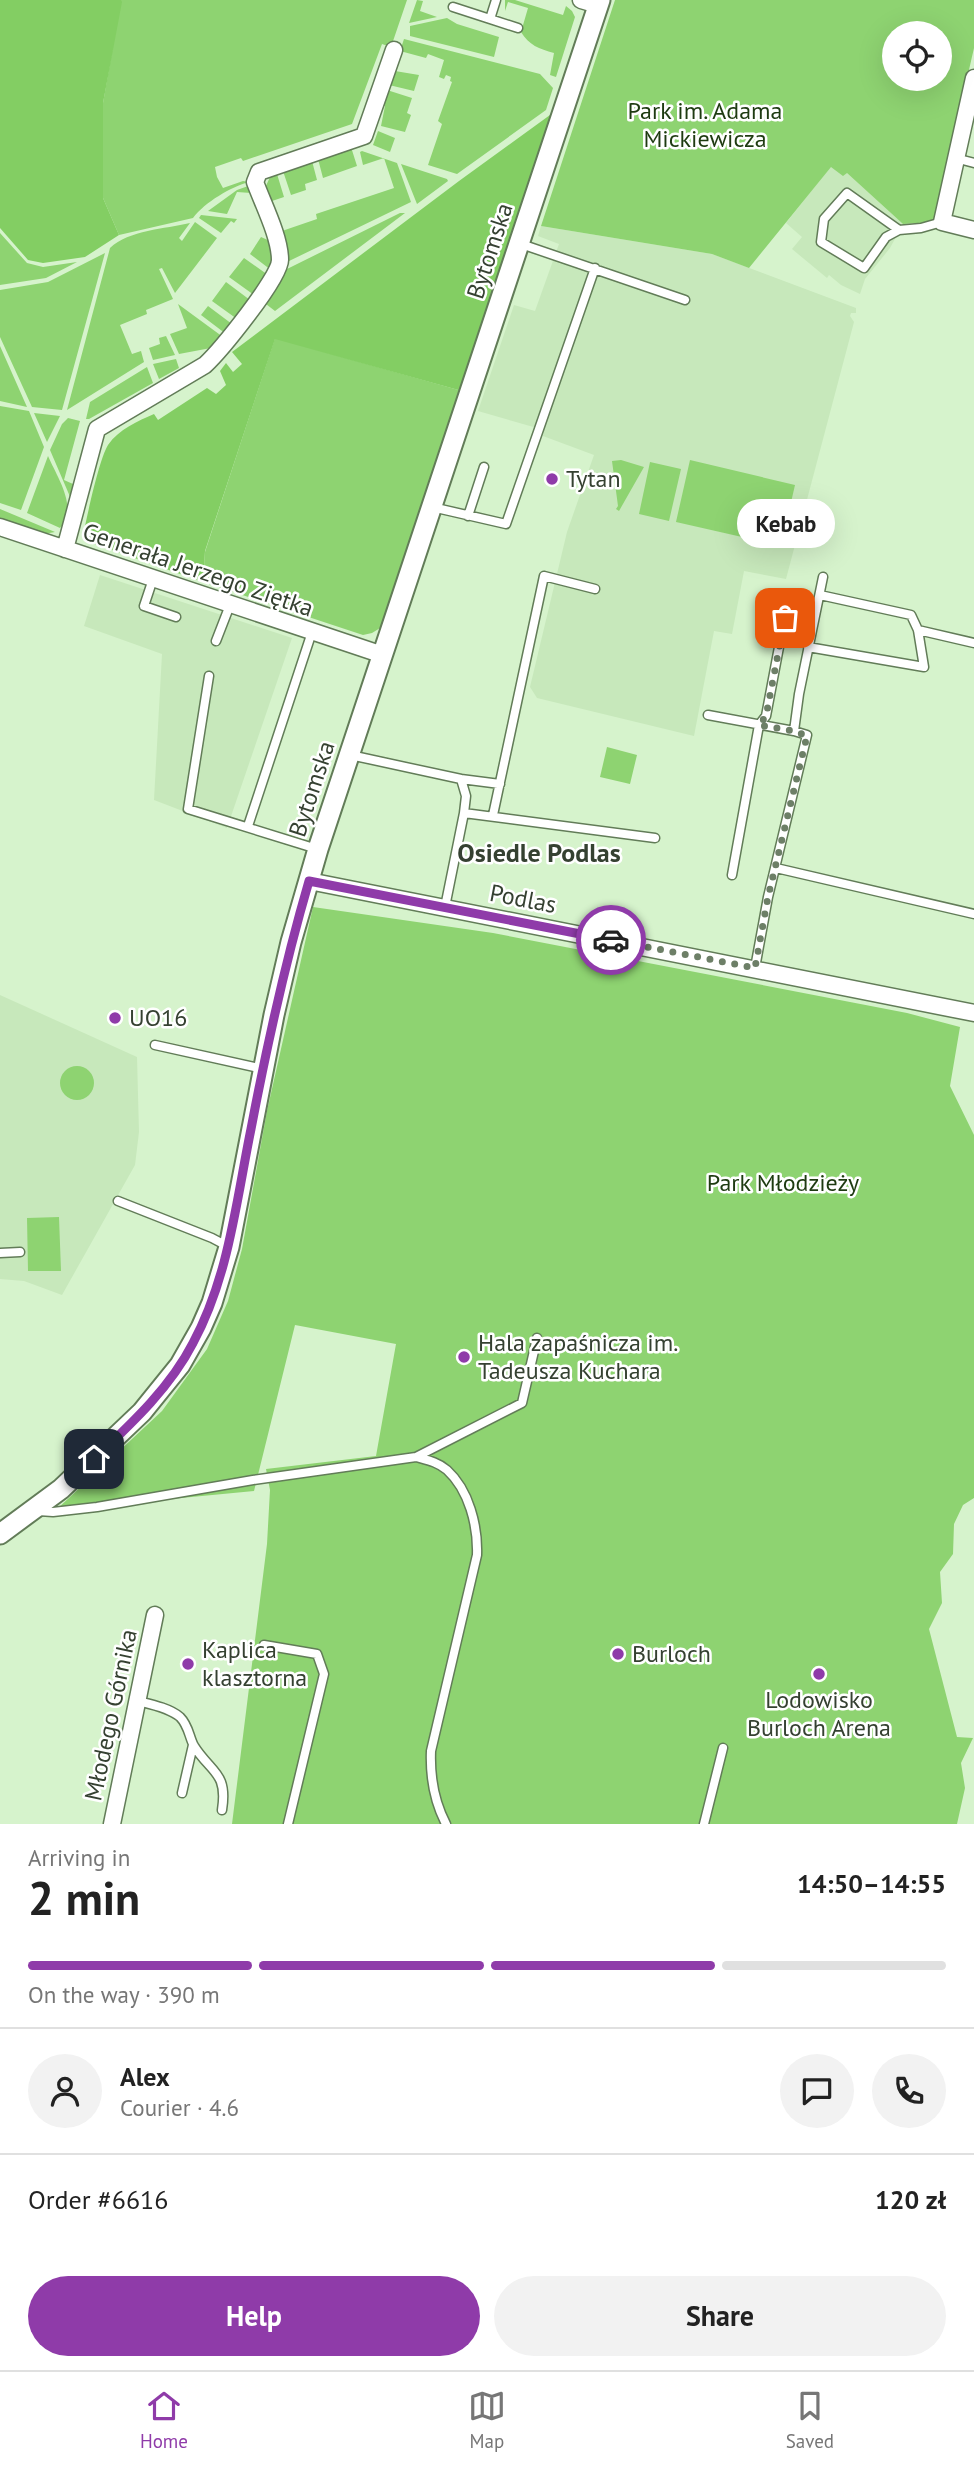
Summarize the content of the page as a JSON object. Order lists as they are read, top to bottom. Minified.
{"streets":{"street":["Bytomska","Generała Jerzego Ziętka","Podlas","Młodego Górnika"]},"crossings":[["Bytomska","Generała Jerzego Ziętka"],["Bytomska","Podlas"]],"districts":["Osiedle Podlas"],"parks":["Park im. Adama Mickiewicza","Park Młodzieży"],"places":["Tytan","Kebab","UO16","Hala zapaśnicza im. Tadeusza Kuchara","Burloch","Kaplica klasztorna","Lodowisko Burloch Arena"],"page":{"bubble":"Kebab","heading":["2 min","Arriving in","14:50–14:55"],"panel":["Alex","Courier · 4.6","Order #6616","120 zł"],"bar":"On the way · 390 m","buttons":["Help","Share"],"tabs":["Home","Map","Saved"]}}
